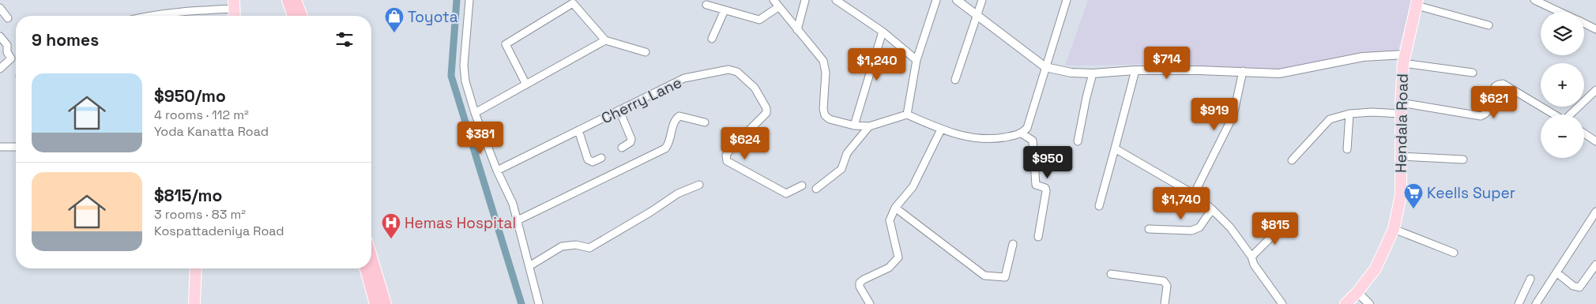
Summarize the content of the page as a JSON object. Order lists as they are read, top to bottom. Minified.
{"streets":{"main road":["Hendala Road"],"street":["Cherry Lane"]},"places":{"shop":["Toyota"],"supermarket":["Keells Super"],"hospital":["Hemas Hospital"]},"page":{"map_buttons":["+","−"],"heading":"9 homes","price":["$714","$1,240","$621","$919","$381","$624","$950","$1,740","$815"],"list":[{"name":"$950/mo","note":"4 rooms · 112 m² · Yoda Kanatta Road"},{"name":"$815/mo","note":"3 rooms · 83 m² · Kospattadeniya Road"}]}}
